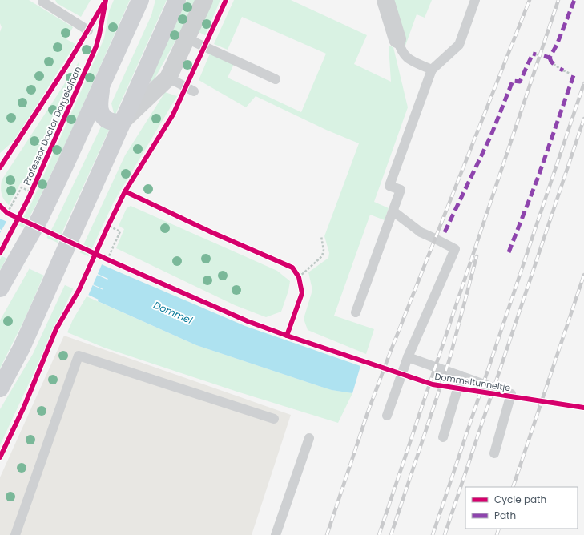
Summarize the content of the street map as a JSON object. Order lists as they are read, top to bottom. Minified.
{"streets":{"cycle path":["Professor Doctor Dorgelolaan","Dommeltunneltje"]},"water":["Dommel"],"legend":["Cycle path","Path"]}
